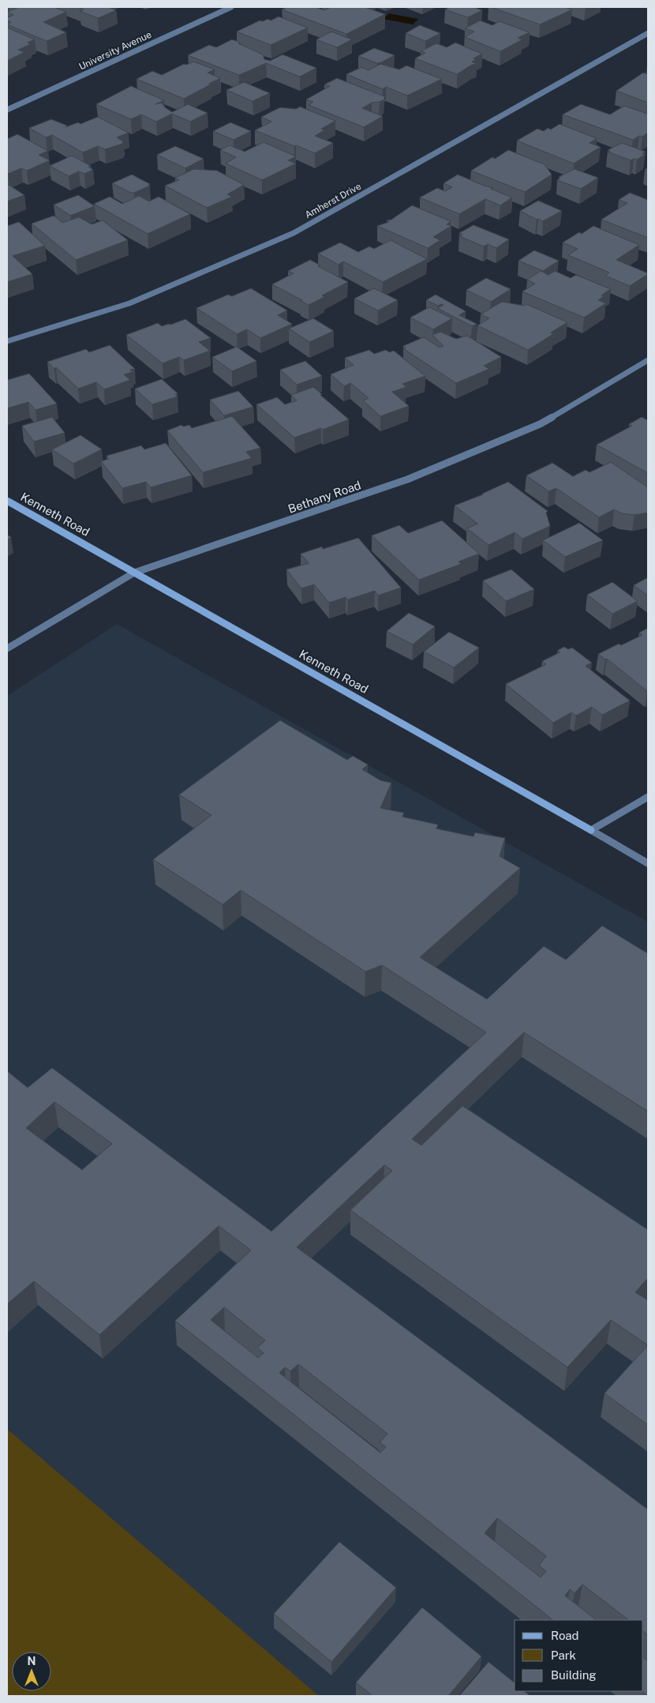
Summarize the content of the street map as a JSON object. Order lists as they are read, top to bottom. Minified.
{"streets":{"street":["University Avenue","Amherst Drive","Bethany Road","Kenneth Road"]},"crossings":[["Bethany Road","Kenneth Road"]],"legend":["Road","Park","Building"],"north":"top"}
